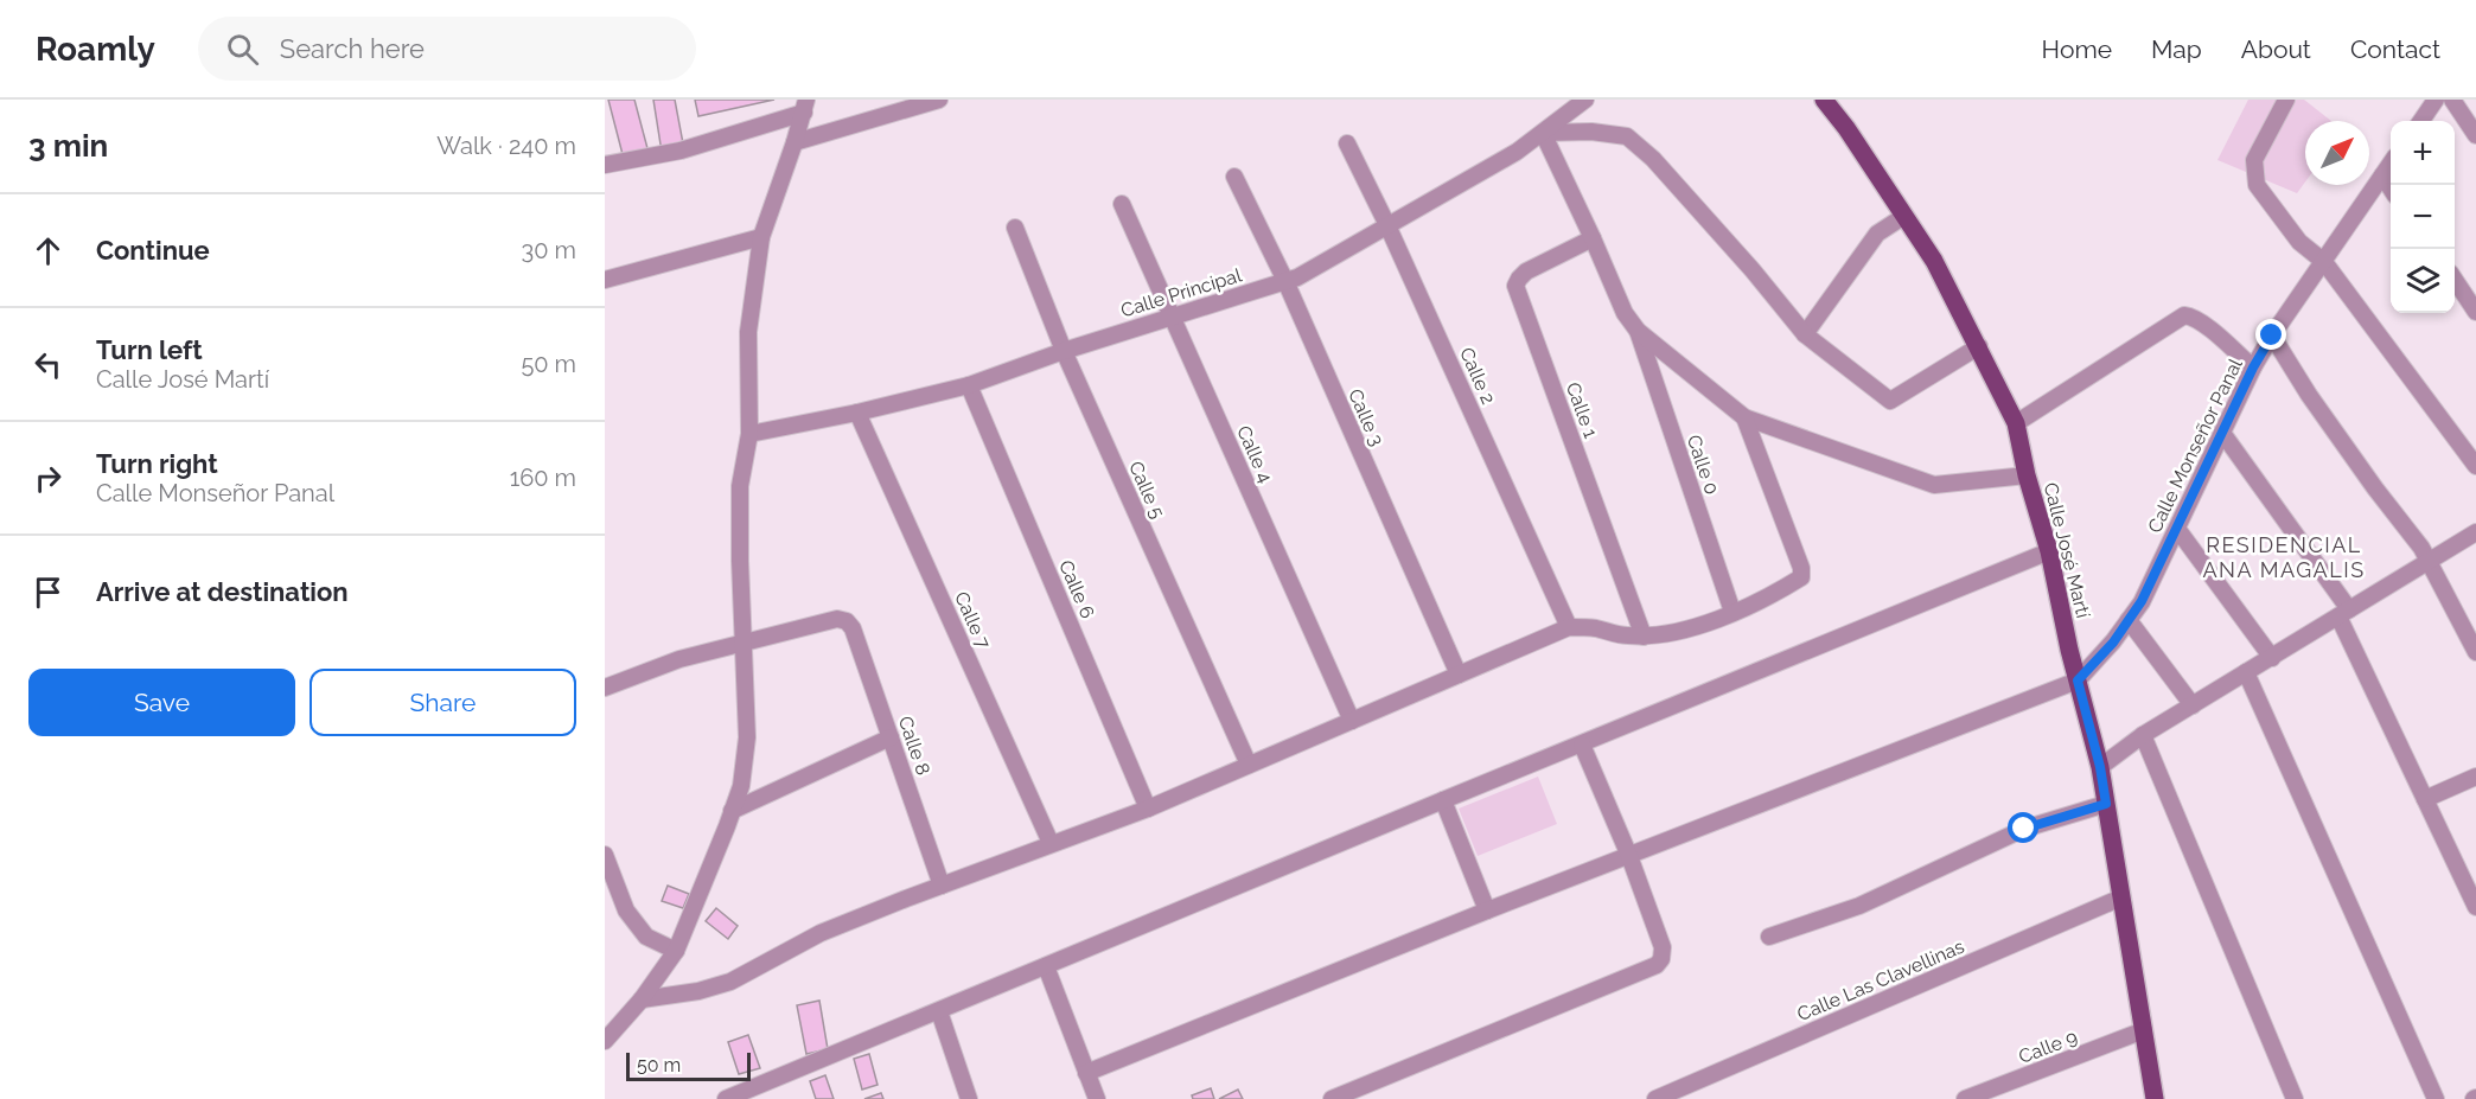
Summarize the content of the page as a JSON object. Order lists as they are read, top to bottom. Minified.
{"streets":{"main road":["Calle José Martí"],"street":["Calle Principal","Calle 2","Calle 1","Calle 3","Calle Monseñor Panal","Calle 4","Calle 0","Calle 5","Calle 6","Calle 7","Calle 8","Calle Las Clavellinas","Calle 9"]},"crossings":[["Calle Principal","Calle 2"],["Calle Principal","Calle 3"],["Calle Principal","Calle 4"],["Calle Principal","Calle 5"],["Calle Principal","Calle 6"],["Calle Principal","Calle 7"],["Calle Monseñor Panal","Calle José Martí"],["Calle José Martí","Calle Las Clavellinas"],["Calle José Martí","Calle 9"]],"districts":["RESIDENCIAL ANA MAGALIS"],"scale_bar":"50 m","north":"top right","page":{"header":"Roamly","search":"Search here","nav":["Home","Map","About","Contact"],"heading":["3 min","Walk · 240 m"],"map_buttons":["+","−"],"list":[["Continue","30 m"],["Turn left","Calle José Martí","50 m"],["Turn right","Calle Monseñor Panal","160 m"],"Arrive at destination"],"buttons":["Save","Share"],"scale":"50 m"}}
